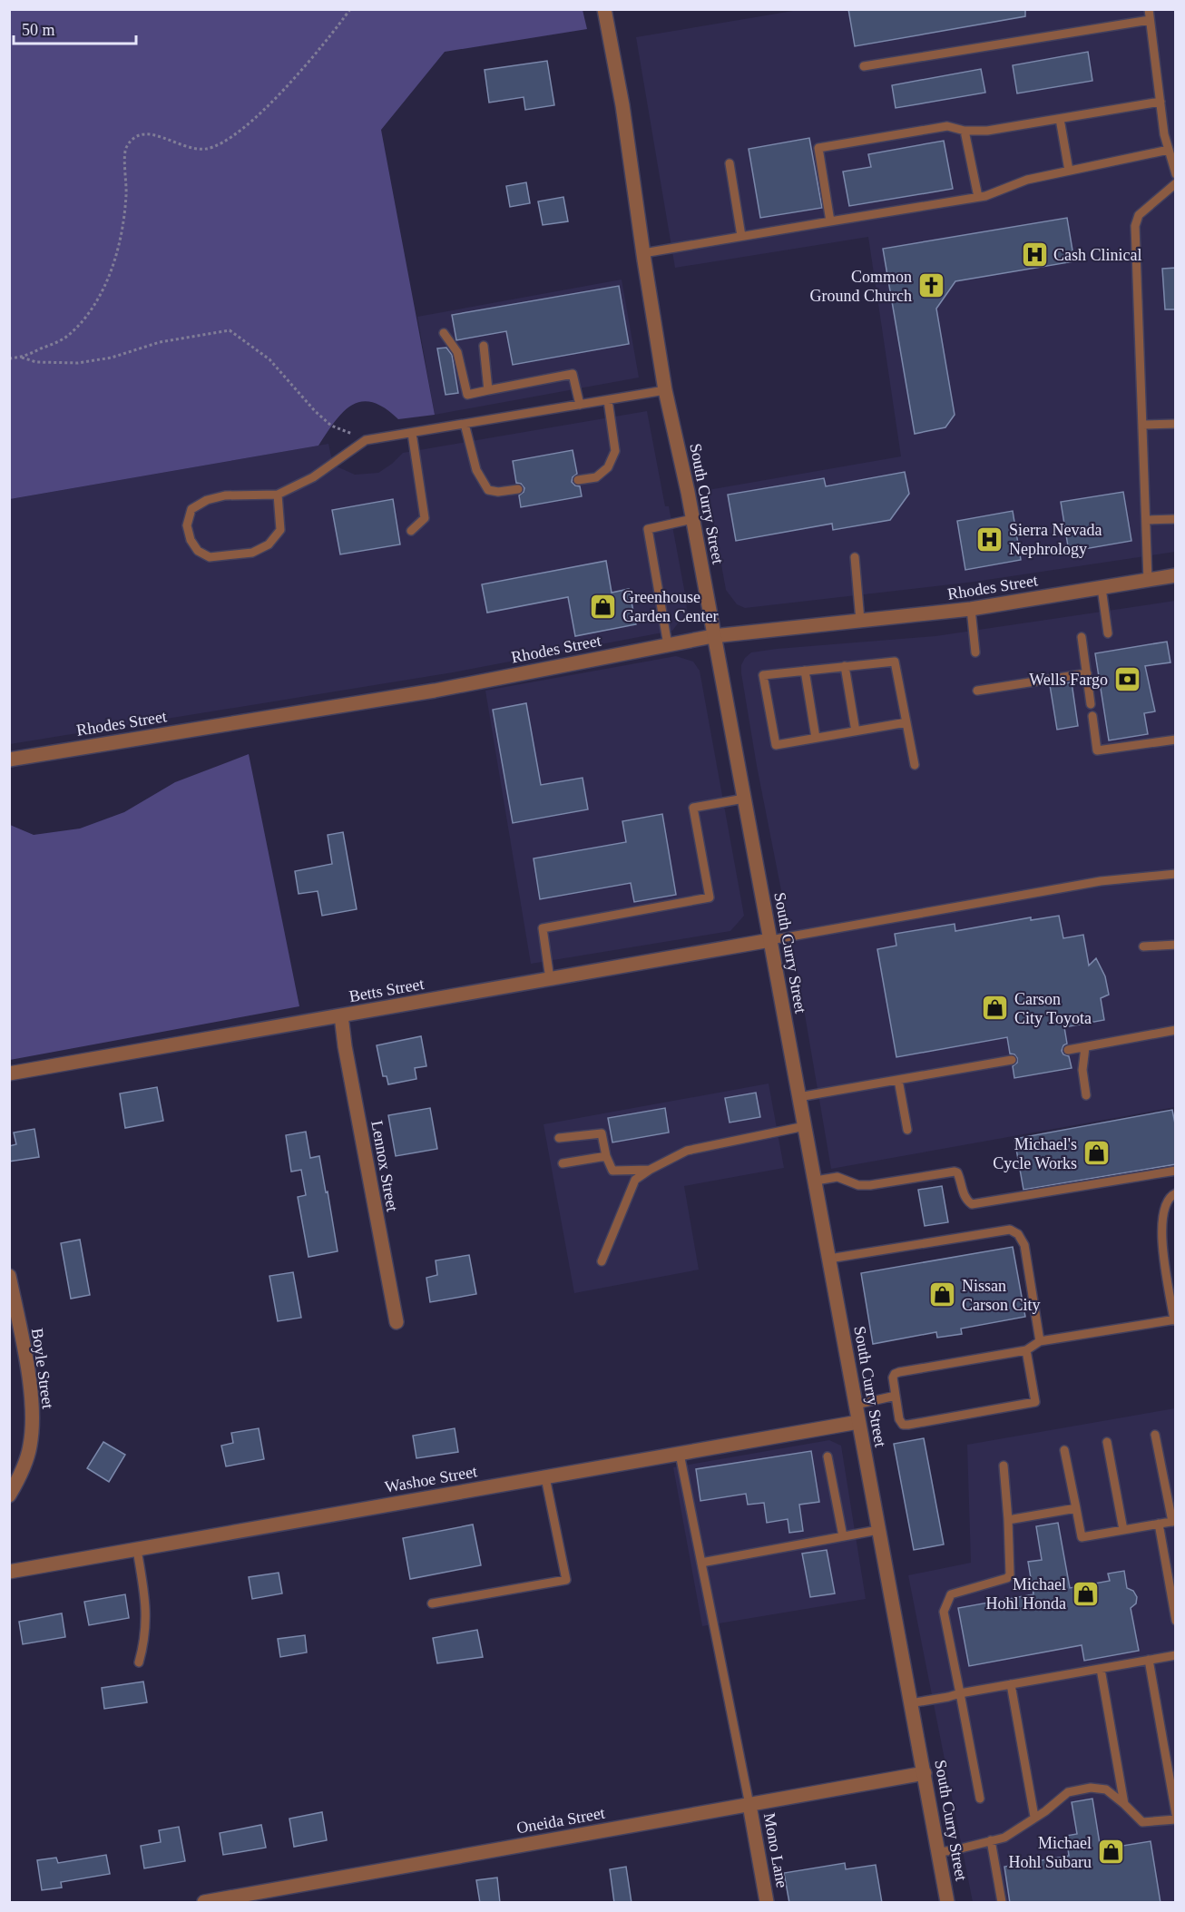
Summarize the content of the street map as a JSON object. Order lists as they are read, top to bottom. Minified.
{"streets":{"street":["South Curry Street","Rhodes Street","Betts Street","Lennox Street","Boyle Street","Washoe Street","Oneida Street","Mono Lane"]},"crossings":[["South Curry Street","Rhodes Street"],["South Curry Street","Betts Street"],["South Curry Street","Washoe Street"],["South Curry Street","Oneida Street"],["Betts Street","Lennox Street"],["Oneida Street","Mono Lane"]],"places":{"hospital":["Cash Clinical","Sierra Nevada Nephrology"],"church":["Common Ground Church"],"shop":["Greenhouse Garden Center","Carson City Toyota","Michael's Cycle Works","Nissan Carson City","Michael Hohl Honda","Michael Hohl Subaru"],"bank":["Wells Fargo"]},"scale_bar":"50 m"}
